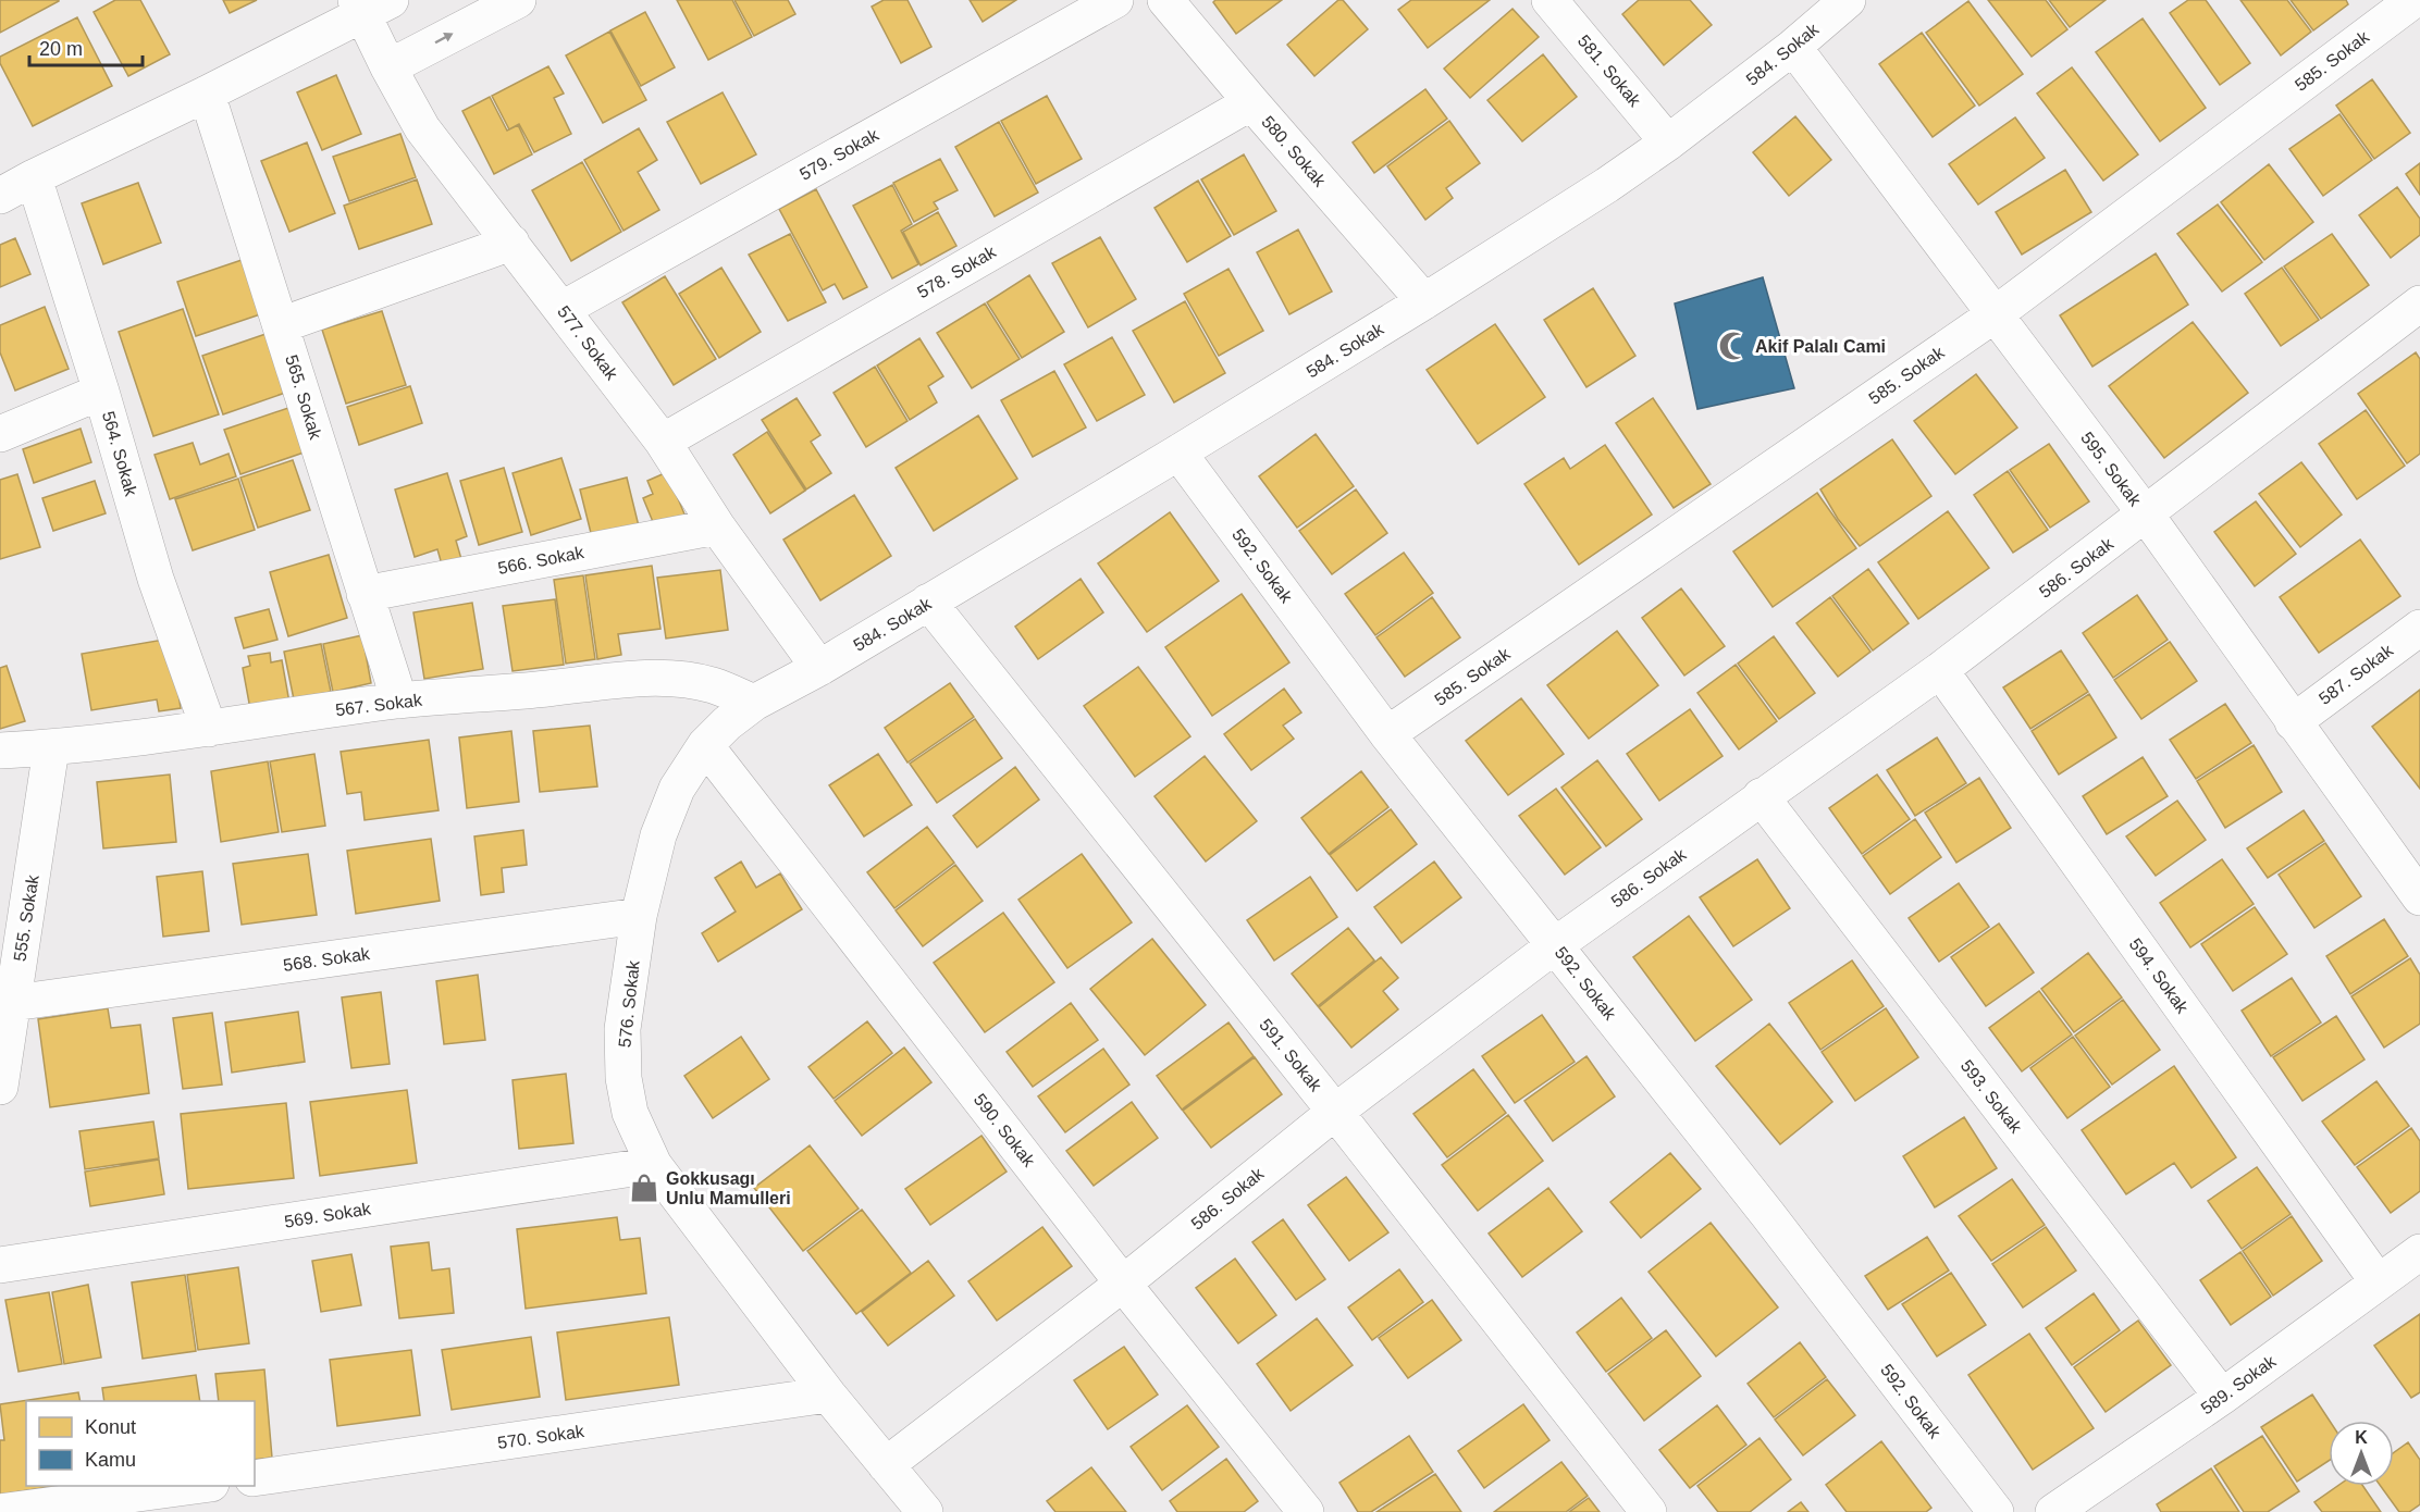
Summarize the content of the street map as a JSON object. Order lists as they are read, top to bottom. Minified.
{"streets":{"street":["584. Sokak","585. Sokak","581. Sokak","580. Sokak","579. Sokak","578. Sokak","577. Sokak","565. Sokak","564. Sokak","595. Sokak","566. Sokak","592. Sokak","586. Sokak","587. Sokak","567. Sokak","555. Sokak","568. Sokak","594. Sokak","576. Sokak","591. Sokak","593. Sokak","590. Sokak","569. Sokak","589. Sokak","570. Sokak"]},"crossings":[["584. Sokak","581. Sokak"],["584. Sokak","580. Sokak"],["584. Sokak","577. Sokak"],["584. Sokak","595. Sokak"],["584. Sokak","592. Sokak"],["584. Sokak","576. Sokak"],["584. Sokak","591. Sokak"],["585. Sokak","595. Sokak"],["585. Sokak","592. Sokak"],["580. Sokak","578. Sokak"],["579. Sokak","577. Sokak"],["578. Sokak","577. Sokak"],["577. Sokak","566. Sokak"],["577. Sokak","576. Sokak"],["565. Sokak","566. Sokak"],["565. Sokak","567. Sokak"],["564. Sokak","567. Sokak"],["595. Sokak","586. Sokak"],["595. Sokak","587. Sokak"],["592. Sokak","586. Sokak"],["586. Sokak","594. Sokak"],["586. Sokak","576. Sokak"],["586. Sokak","591. Sokak"],["586. Sokak","593. Sokak"],["586. Sokak","590. Sokak"],["567. Sokak","555. Sokak"],["567. Sokak","576. Sokak"],["555. Sokak","568. Sokak"],["568. Sokak","576. Sokak"],["594. Sokak","589. Sokak"],["576. Sokak","590. Sokak"],["576. Sokak","569. Sokak"],["576. Sokak","570. Sokak"],["593. Sokak","589. Sokak"]],"places":{"mosque":["Akif Palalı Cami"],"shop":["Gokkusagı Unlu Mamulleri"]},"legend":["Konut","Kamu"],"scale_bar":"20 m","north":"top"}
